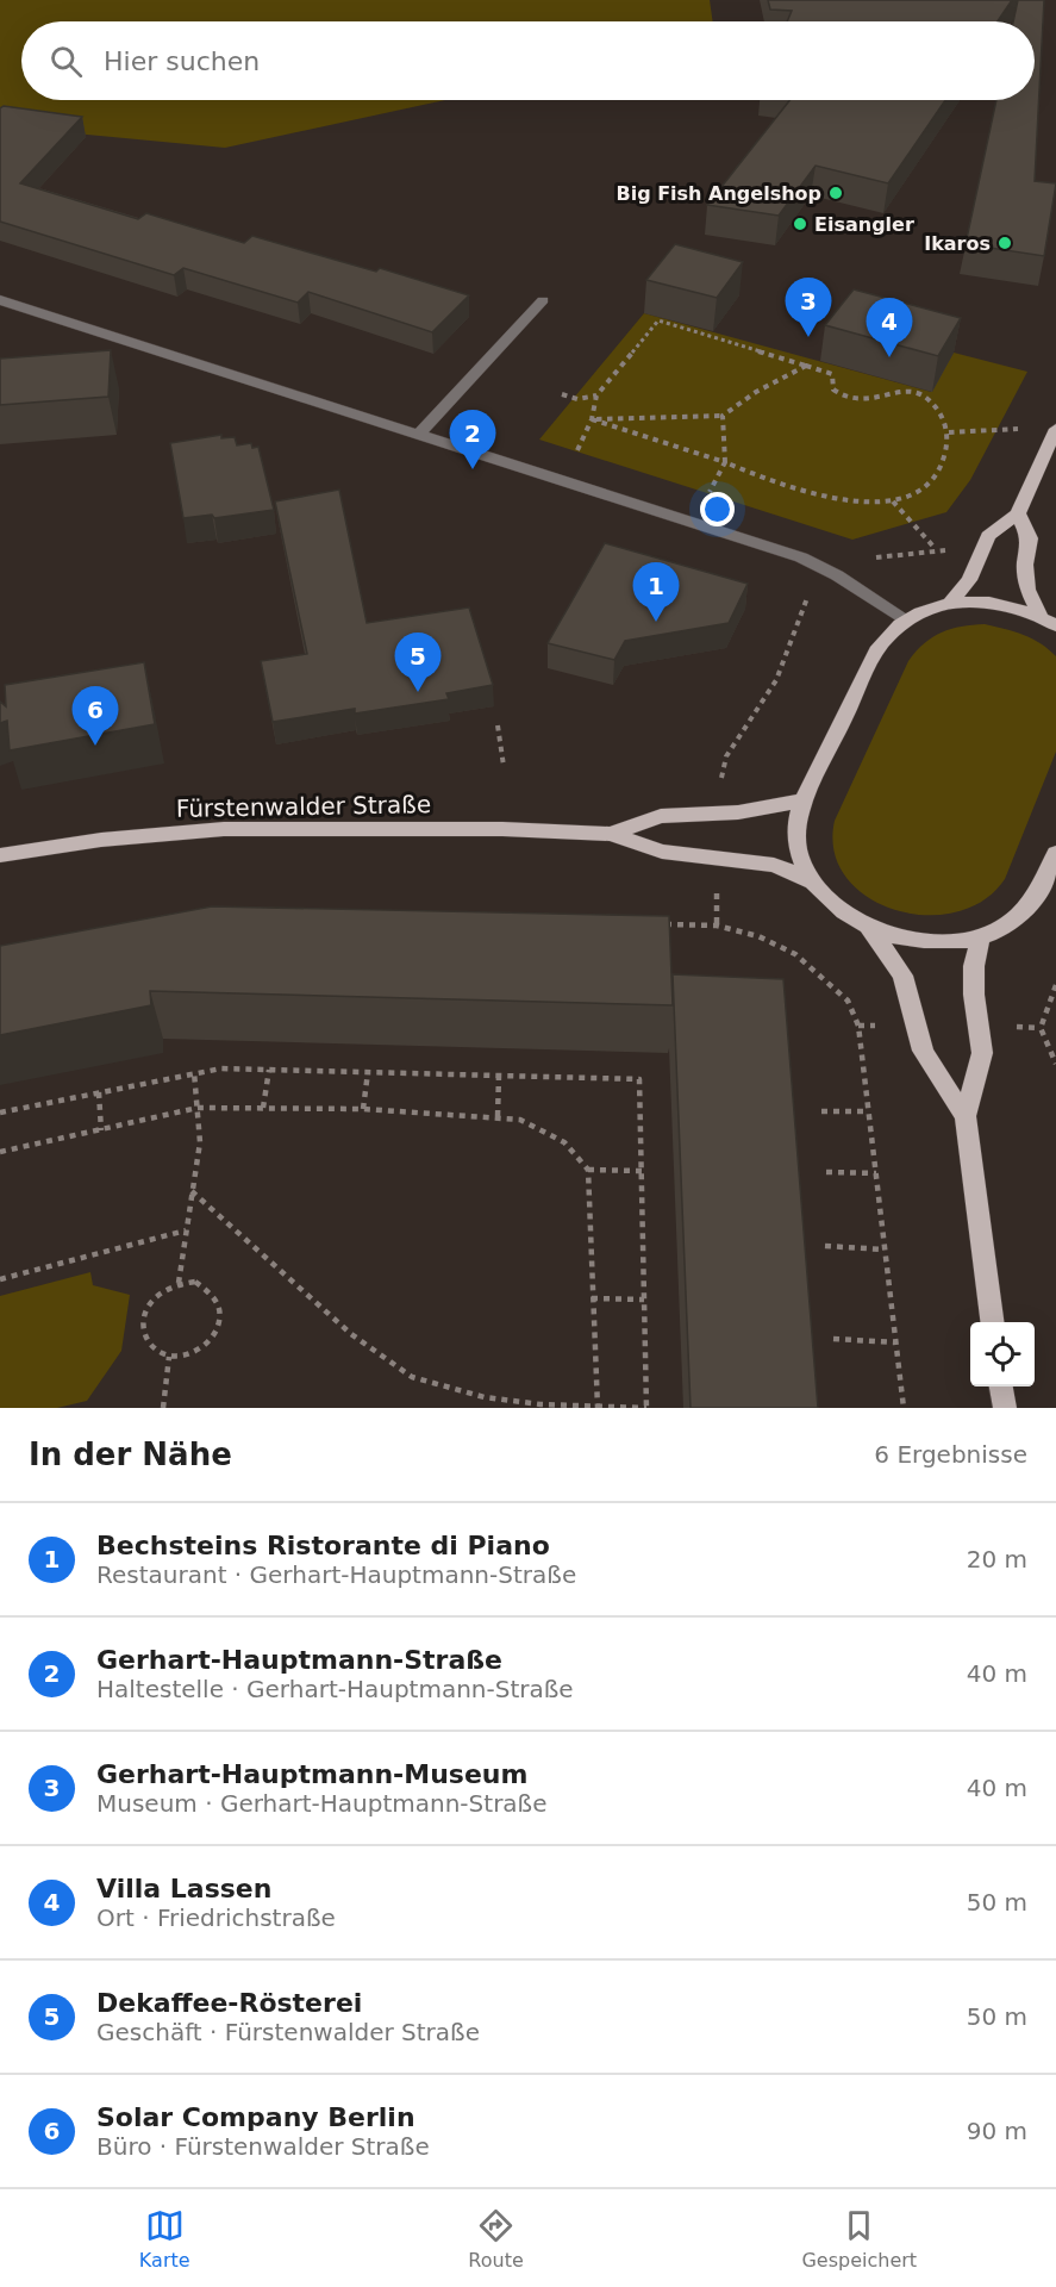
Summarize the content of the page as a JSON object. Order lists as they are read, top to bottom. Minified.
{"streets":{"main road":["Fürstenwalder Straße"]},"places":["Big Fish Angelshop","Eisangler","Ikaros"],"page":{"search":"Hier suchen","pins":["3","4","2","1","5","6"],"heading":["In der Nähe","6 Ergebnisse"],"list":[{"mark":"1","name":"Bechsteins Ristorante di Piano","note":"Restaurant · Gerhart-Hauptmann-Straße","value":"20 m"},{"mark":"2","name":"Gerhart-Hauptmann-Straße","note":"Haltestelle · Gerhart-Hauptmann-Straße","value":"40 m"},{"mark":"3","name":"Gerhart-Hauptmann-Museum","note":"Museum · Gerhart-Hauptmann-Straße","value":"40 m"},{"mark":"4","name":"Villa Lassen","note":"Ort · Friedrichstraße","value":"50 m"},{"mark":"5","name":"Dekaffee-Rösterei","note":"Geschäft · Fürstenwalder Straße","value":"50 m"},{"mark":"6","name":"Solar Company Berlin","note":"Büro · Fürstenwalder Straße","value":"90 m"}],"nav":["Karte","Route","Gespeichert"]}}
